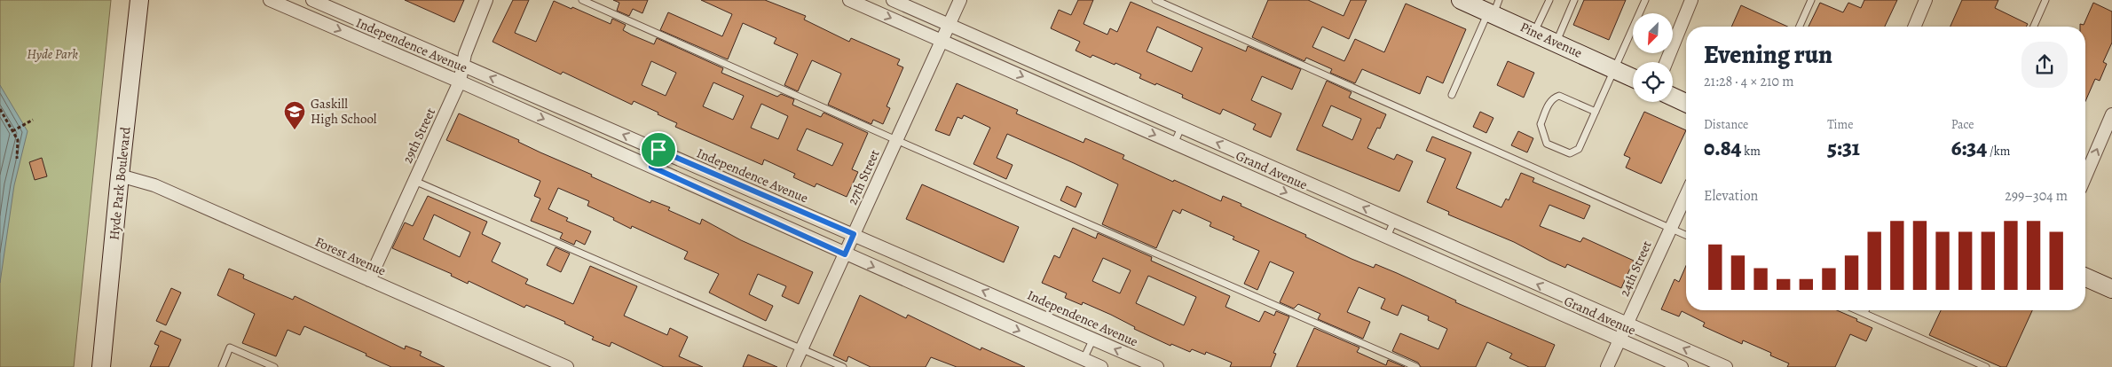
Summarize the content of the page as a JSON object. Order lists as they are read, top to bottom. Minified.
{"streets":{"main road":["Pine Avenue","Hyde Park Boulevard"],"street":["Independence Avenue","29th Street","Grand Avenue","27th Street","Forest Avenue","24th Street"]},"crossings":[["Independence Avenue","29th Street"],["Independence Avenue","27th Street"],["29th Street","Forest Avenue"],["Grand Avenue","27th Street"],["Grand Avenue","24th Street"],["Hyde Park Boulevard","Forest Avenue"]],"parks":["Hyde Park"],"places":{"school or university":["Gaskill High School"]},"north":"bottom left","page":{"heading":["Evening run","21:28 · 4 × 210 m"],"stats":[["Distance","0.84 km"],["Time","5:31"],["Pace","6:34 /km"]],"chart":["Elevation","299–304 m"]}}
